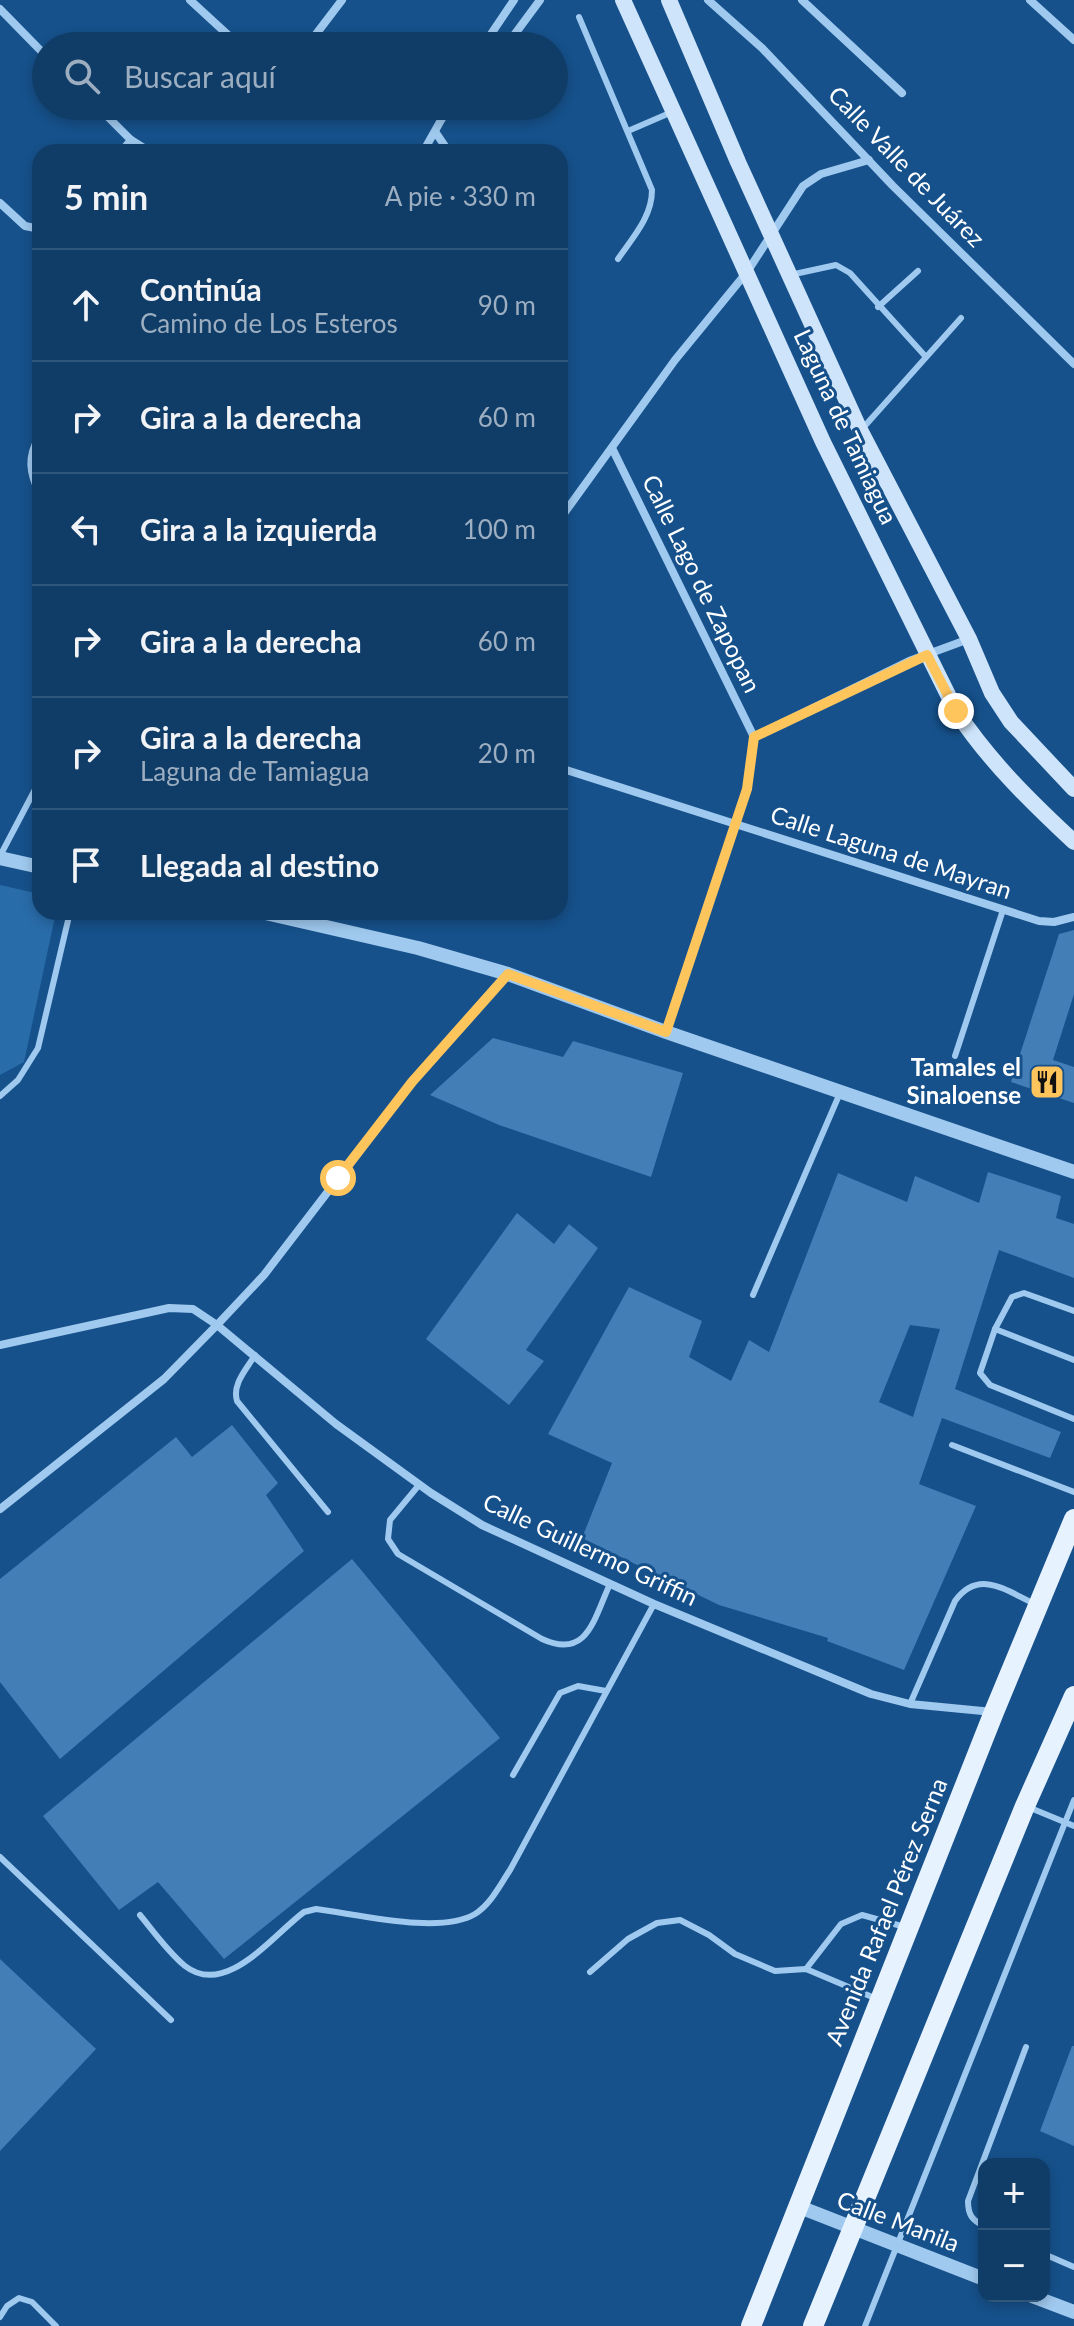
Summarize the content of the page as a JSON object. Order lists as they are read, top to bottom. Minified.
{"streets":{"main road":["Laguna de Tamiagua","Avenida Rafael Pérez Serna"],"street":["Calle Valle de Juárez","Calle Lago de Zapopan","Calle Laguna de Mayran","Calle Guillermo Griffin","Calle Manila"]},"crossings":[["Calle Guillermo Griffin","Avenida Rafael Pérez Serna"],["Avenida Rafael Pérez Serna","Calle Manila"]],"places":{"restaurant":["Tamales el Sinaloense"]},"page":{"search":"Buscar aquí","heading":["5 min","A pie · 330 m"],"list":[["Continúa","Camino de Los Esteros","90 m"],["Gira a la derecha","60 m"],["Gira a la izquierda","100 m"],["Gira a la derecha","60 m"],["Gira a la derecha","Laguna de Tamiagua","20 m"],"Llegada al destino"],"map_buttons":["+","−"]}}
